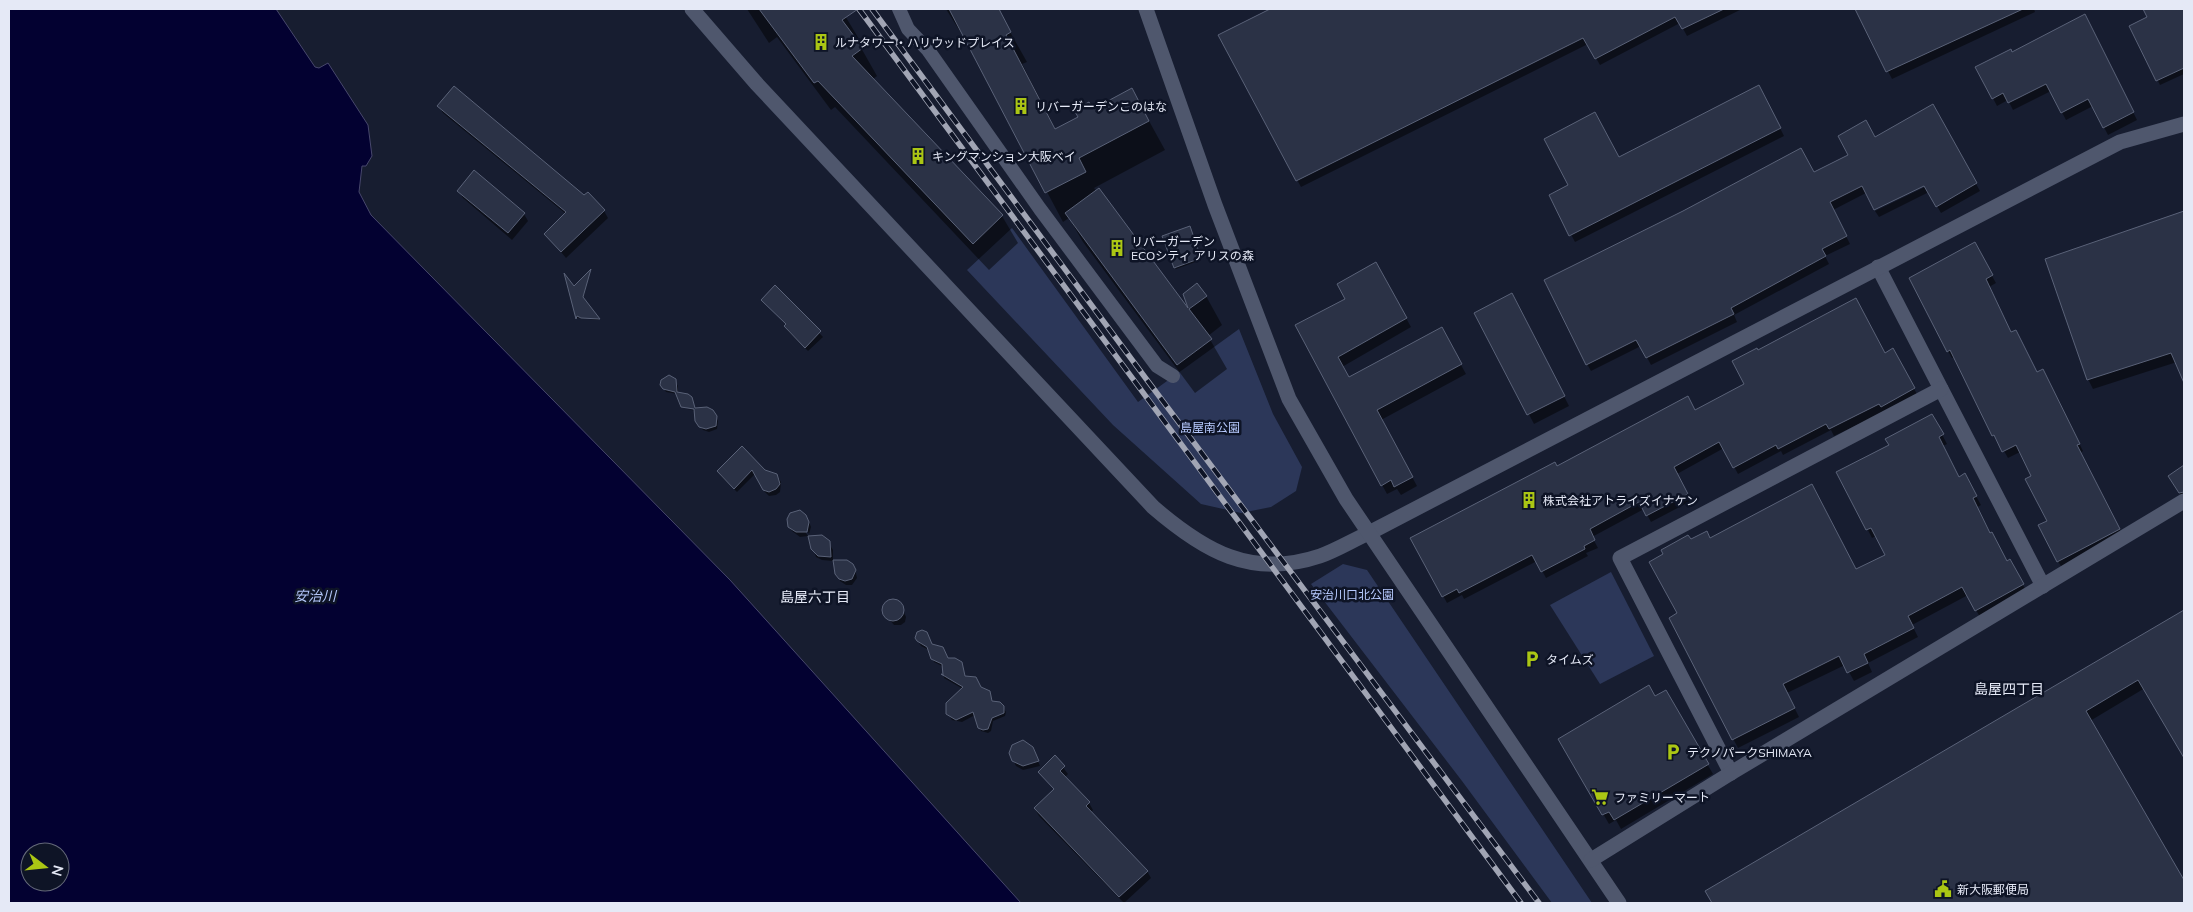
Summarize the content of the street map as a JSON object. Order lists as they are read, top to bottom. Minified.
{"districts":["島屋六丁目","島屋四丁目"],"water":["安治川"],"parks":["島屋南公園","安治川口北公園"],"places":{"building":["ルナタワー・ハリウッドプレイス","リバーガーデンこのはな","キングマンション大阪ベイ","リバーガーデン ECOシティ アリスの森","株式会社アトライズイナケン"],"parking":["タイムズ","テクノパークSHIMAYA"],"supermarket":["ファミリーマート"],"public building":["新大阪郵便局"]},"north":"right"}
